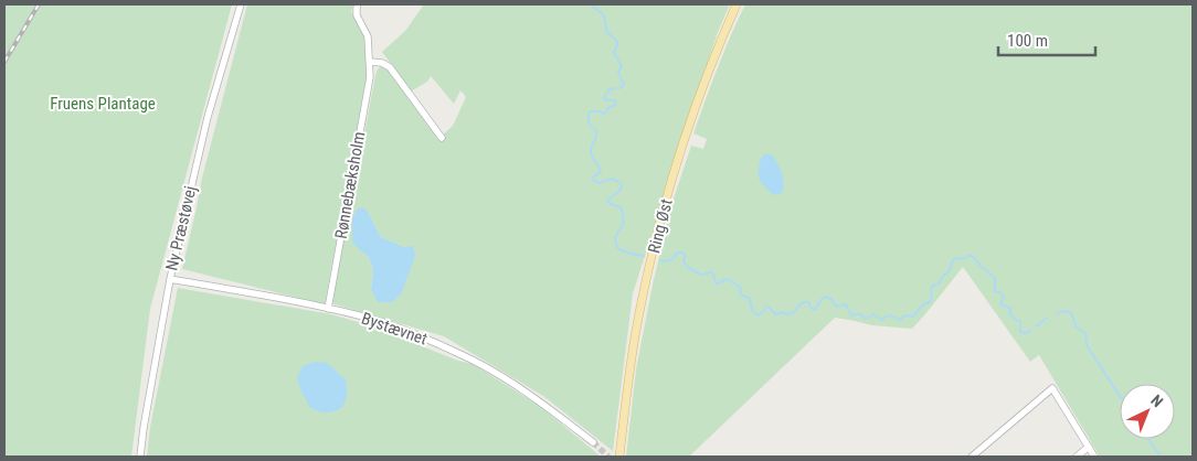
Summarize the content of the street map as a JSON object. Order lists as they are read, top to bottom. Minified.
{"streets":{"main road":["Ring Øst"],"street":["Rønnebæksholm","Ny Præstøvej","Bystævnet"]},"crossings":[["Rønnebæksholm","Bystævnet"],["Ny Præstøvej","Bystævnet"]],"parks":["Fruens Plantage"],"scale_bar":"100 m","north":"top right"}
